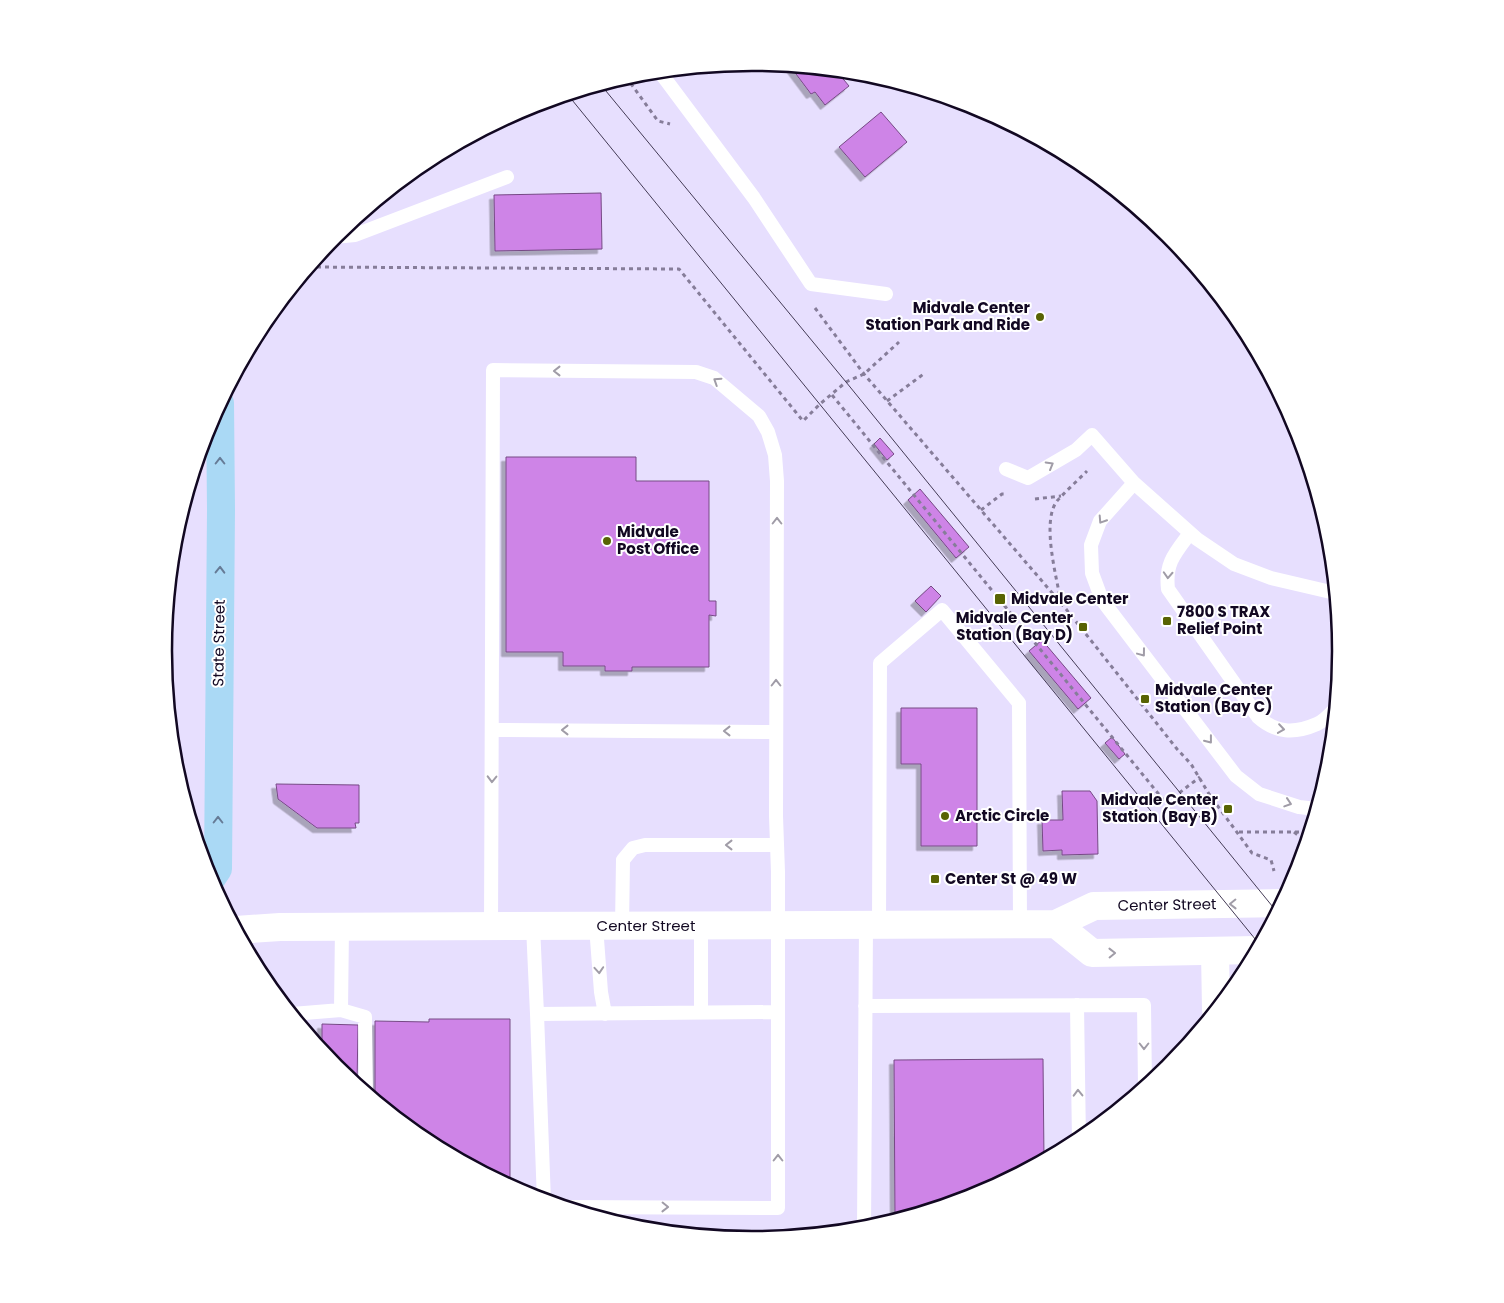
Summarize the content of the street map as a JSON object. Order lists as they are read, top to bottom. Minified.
{"streets":{"main road":["State Street","Center Street"]},"one_way":["State Street"],"places":{"other":["Midvale Center Station Park and Ride","Midvale Post Office","Arctic Circle"],"transit":["Midvale Center","7800 S TRAX Relief Point","Midvale Center Station (Bay D)","Midvale Center Station (Bay C)","Midvale Center Station (Bay B)","Center St @ 49 W"]}}
